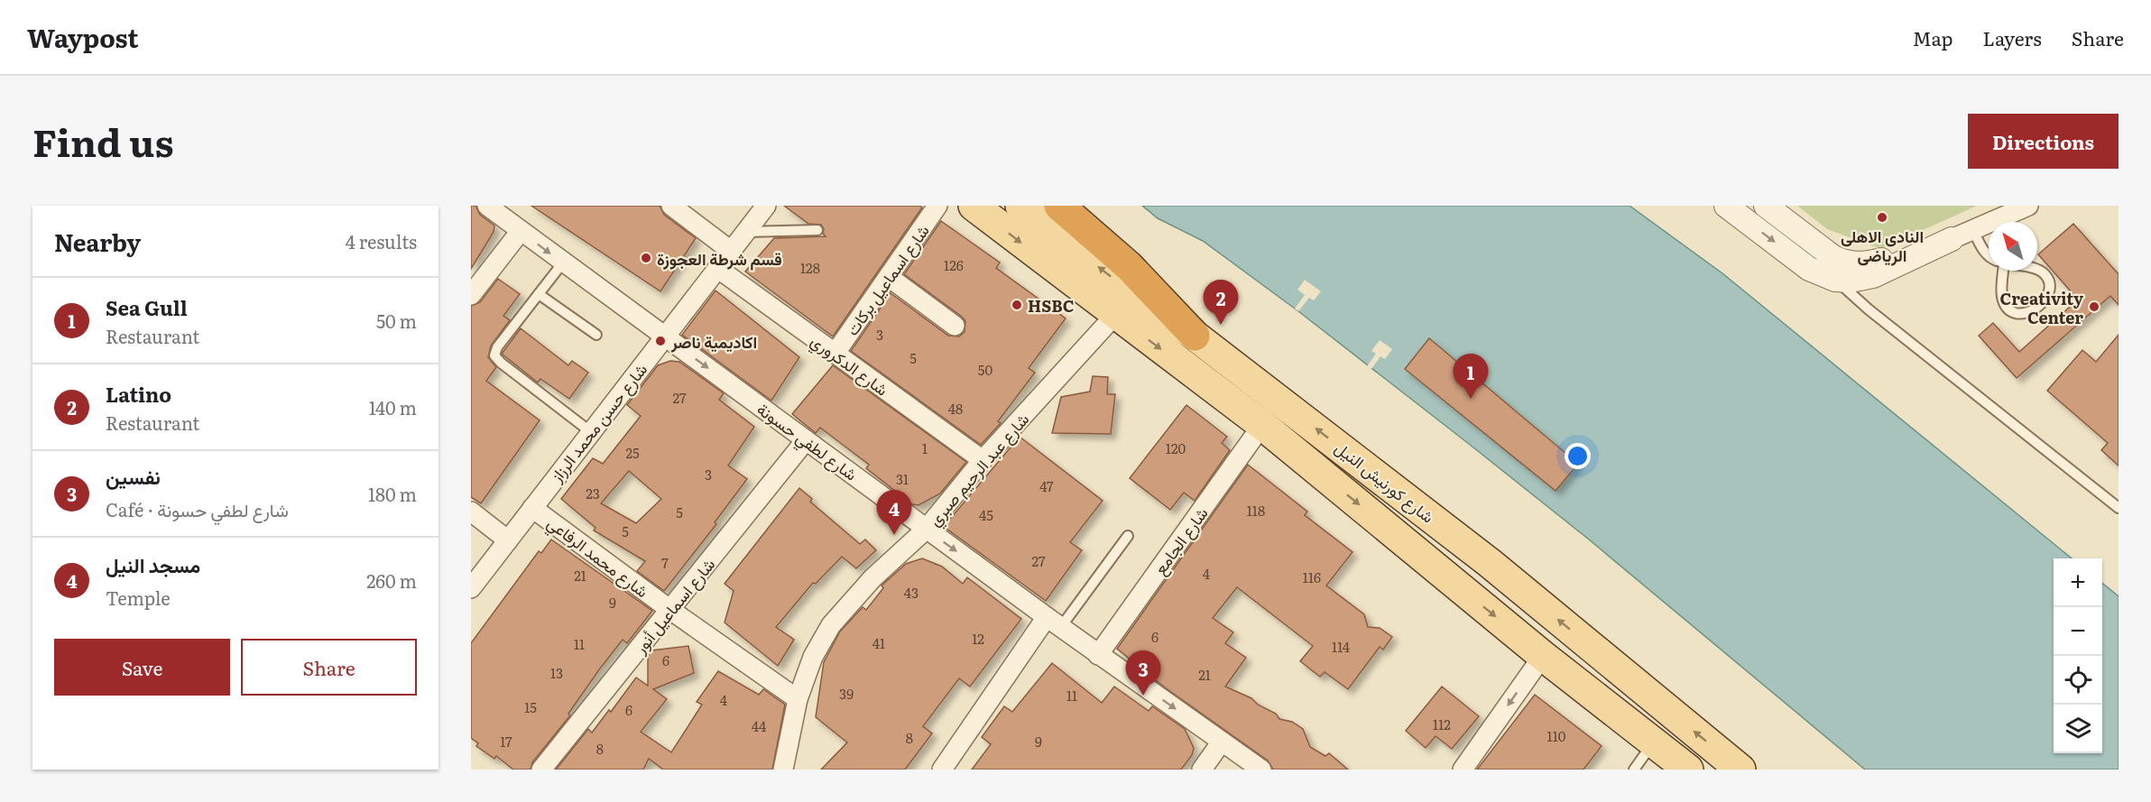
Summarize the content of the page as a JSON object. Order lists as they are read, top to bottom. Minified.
{"streets":{"main road":["شارع كورنيش النيل"],"street":["شارع اسماعيل بركات","شارع الدكروري","شارع حسن محمد الرزاز","شارع لطفي حسونة","شارع عبد الرحيم صبري","شارع الجامع","شارع محمد الرفاعي","شارع اسماعيل أنور"]},"crossings":[["شارع اسماعيل بركات","شارع الدكروري"],["شارع الدكروري","شارع حسن محمد الرزاز"],["شارع الدكروري","شارع عبد الرحيم صبري"],["شارع حسن محمد الرزاز","شارع لطفي حسونة"],["شارع حسن محمد الرزاز","شارع محمد الرفاعي"],["شارع لطفي حسونة","شارع عبد الرحيم صبري"],["شارع لطفي حسونة","شارع الجامع"],["شارع لطفي حسونة","شارع اسماعيل أنور"],["شارع عبد الرحيم صبري","شارع كورنيش النيل"],["شارع عبد الرحيم صبري","شارع محمد الرفاعي"],["شارع كورنيش النيل","شارع الجامع"],["شارع محمد الرفاعي","شارع اسماعيل أنور"]],"one_way":["شارع لطفي حسونة"],"places":["النادى الاهلى الرياضى","قسم شرطة العجوزة","HSBC","Creativity Center","اكاديمية ناصر"],"house_numbers":["126","128","3","5","50","27","48","1","120","25","3","31","47","23","118","5","45","5","27","7","4","21","116","43","9","6","12","41","11","114","6","13","21","39","11","4","15","6","112","44","110","8","17","9","8"],"north":"top left","page":{"header":"Waypost","nav":["Map","Layers","Share"],"title":"Find us","buttons":["Directions",["Save","Share"]],"heading":["Nearby","4 results"],"list":[{"mark":"1","name":"Sea Gull","note":"Restaurant","value":"50 m"},{"mark":"2","name":"Latino","note":"Restaurant","value":"140 m"},{"mark":"3","name":"نفسين","note":"Café · شارع لطفي حسونة","value":"180 m"},{"mark":"4","name":"مسجد النيل","note":"Temple","value":"260 m"}],"pins":["2","1","4","3"],"map_buttons":["+","−"]}}
